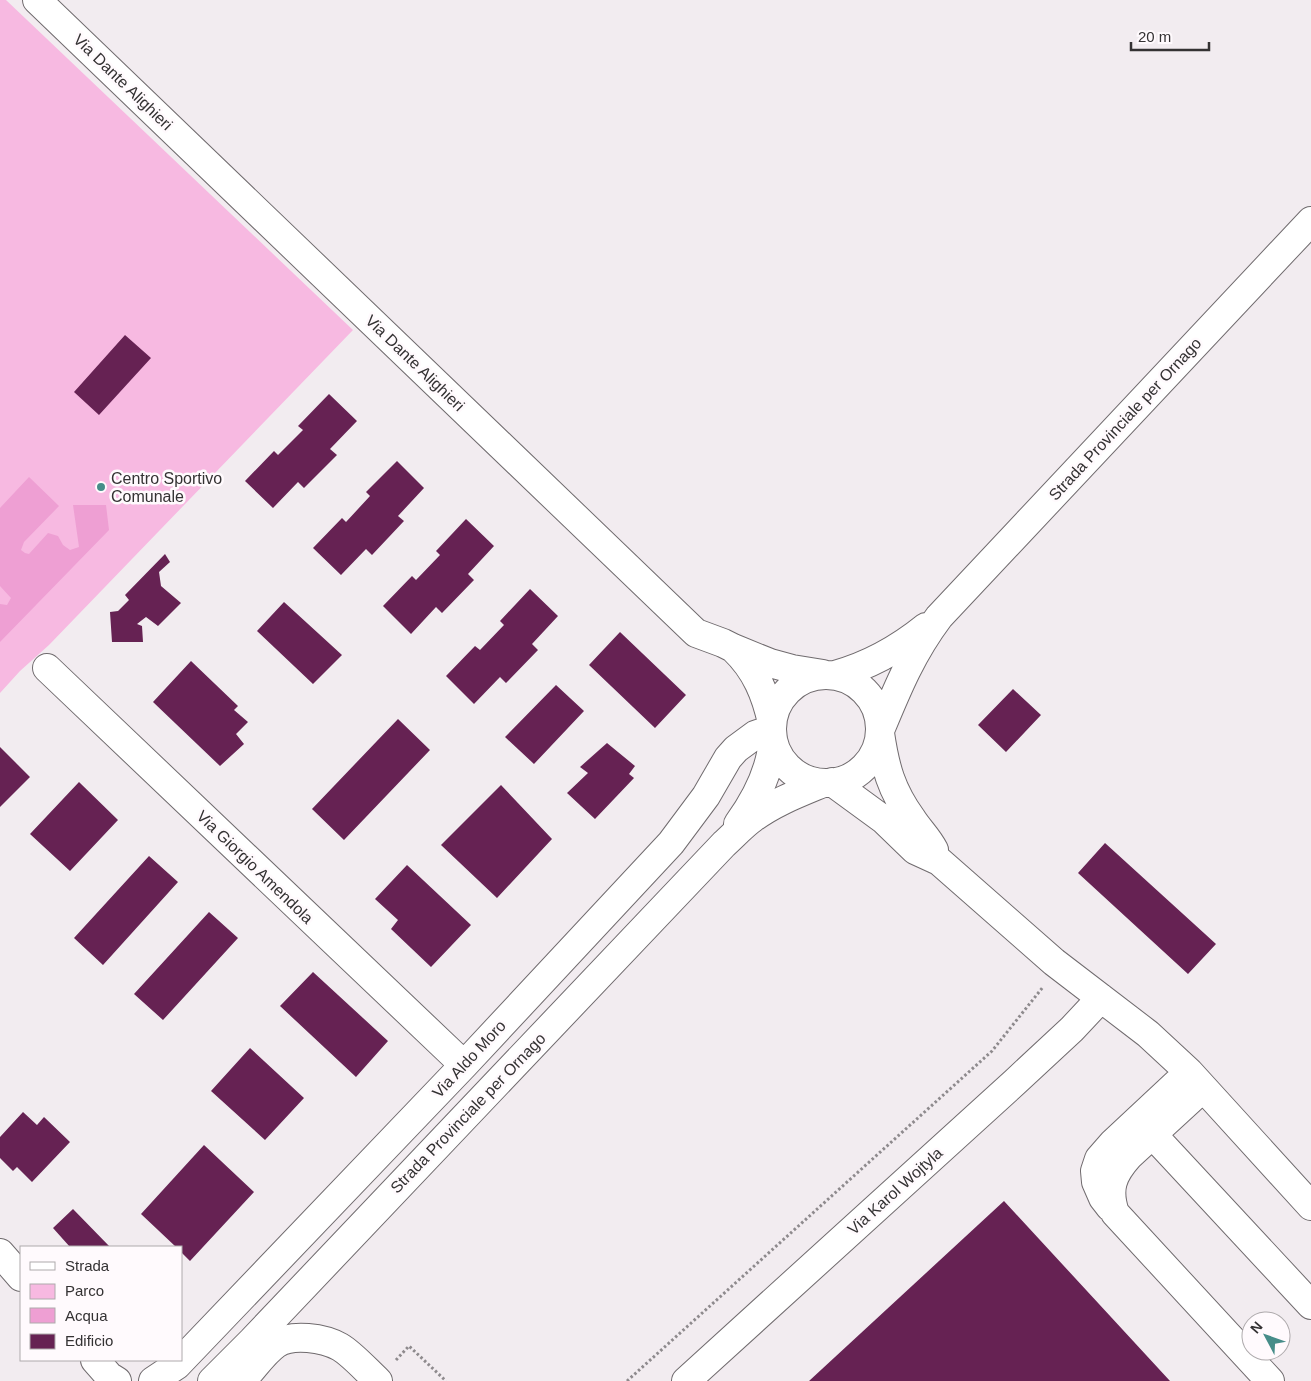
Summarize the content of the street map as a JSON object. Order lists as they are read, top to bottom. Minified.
{"streets":{"street":["Via Dante Alighieri","Strada Provinciale per Ornago","Via Giorgio Amendola","Via Aldo Moro","Via Karol Wojtyla"]},"crossings":[["Via Dante Alighieri","Strada Provinciale per Ornago"],["Via Dante Alighieri","Via Aldo Moro"],["Strada Provinciale per Ornago","Via Aldo Moro"],["Via Giorgio Amendola","Via Aldo Moro"]],"places":["Centro Sportivo Comunale"],"legend":["Strada","Parco","Acqua","Edificio"],"scale_bar":"20 m","north":"top left"}
